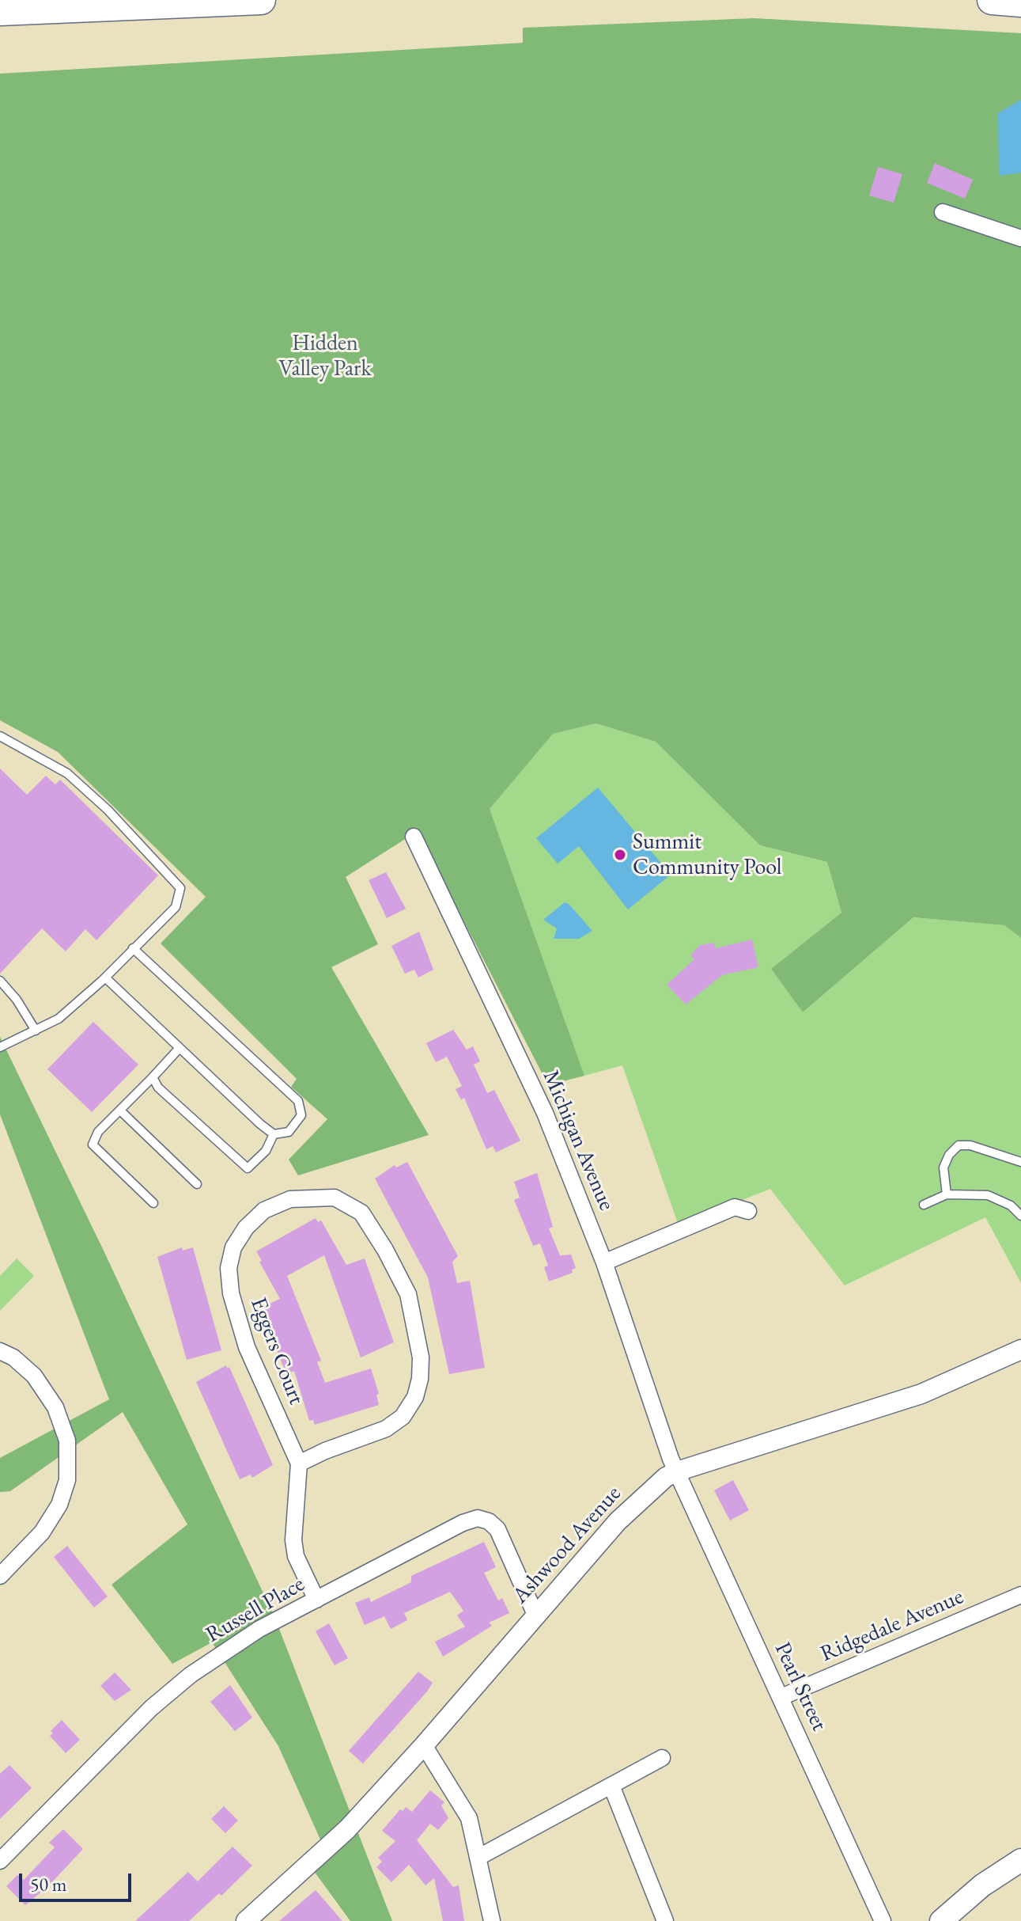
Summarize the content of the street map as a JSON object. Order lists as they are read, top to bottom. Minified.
{"streets":{"street":["Michigan Avenue","Eggers Court","Ashwood Avenue","Russell Place","Ridgedale Avenue","Pearl Street"]},"crossings":[["Michigan Avenue","Ashwood Avenue"],["Michigan Avenue","Pearl Street"],["Eggers Court","Russell Place"],["Ashwood Avenue","Russell Place"],["Ashwood Avenue","Pearl Street"],["Ridgedale Avenue","Pearl Street"]],"parks":["Hidden Valley Park"],"places":["Summit Community Pool"],"scale_bar":"50 m"}
